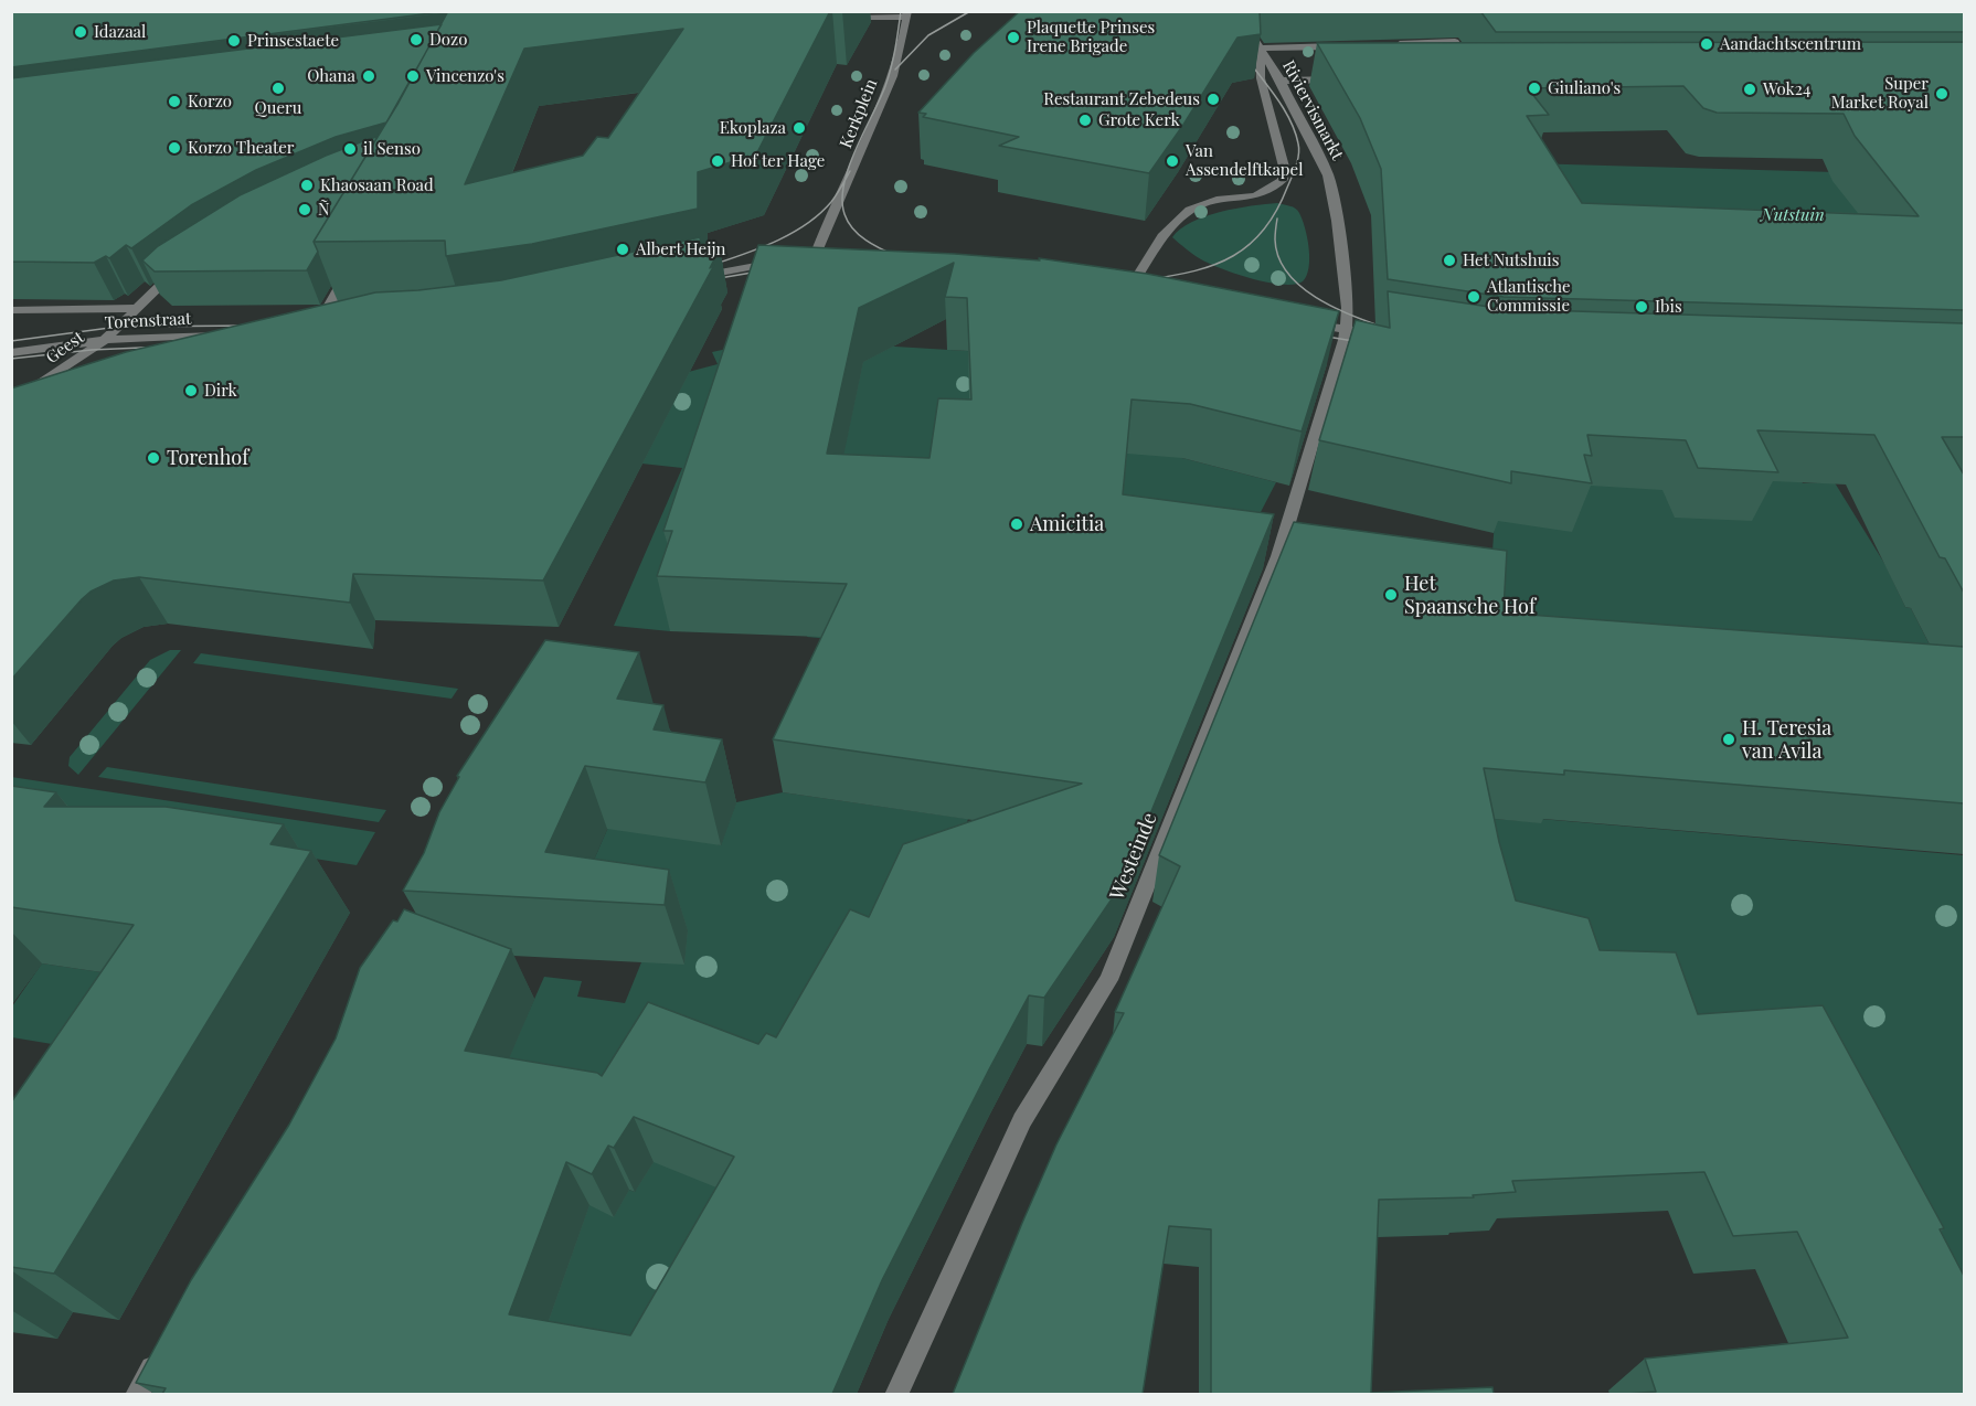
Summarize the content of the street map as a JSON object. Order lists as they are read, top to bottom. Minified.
{"streets":{"street":["Riviervismarkt","Kerkplein","Torenstraat","Geest","Westeinde"]},"crossings":[["Riviervismarkt","Westeinde"],["Torenstraat","Geest"]],"parks":["Nutstuin"],"places":["Idazaal","Plaquette Prinses Irene Brigade","Dozo","Prinsestaete","Aandachtscentrum","Ohana","Vincenzo's","Queru","Giuliano's","Wok24","Super Market Royal","Restaurant Zebedeus","Korzo","Grote Kerk","Ekoplaza","Korzo Theater","il Senso","Hof ter Hage","Van Assendelftkapel","Khaosaan Road","Ñ","Albert Heijn","Het Nutshuis","Atlantische Commissie","Ibis","Dirk","Torenhof","Amicitia","Het Spaansche Hof","H. Teresia van Avila"]}
